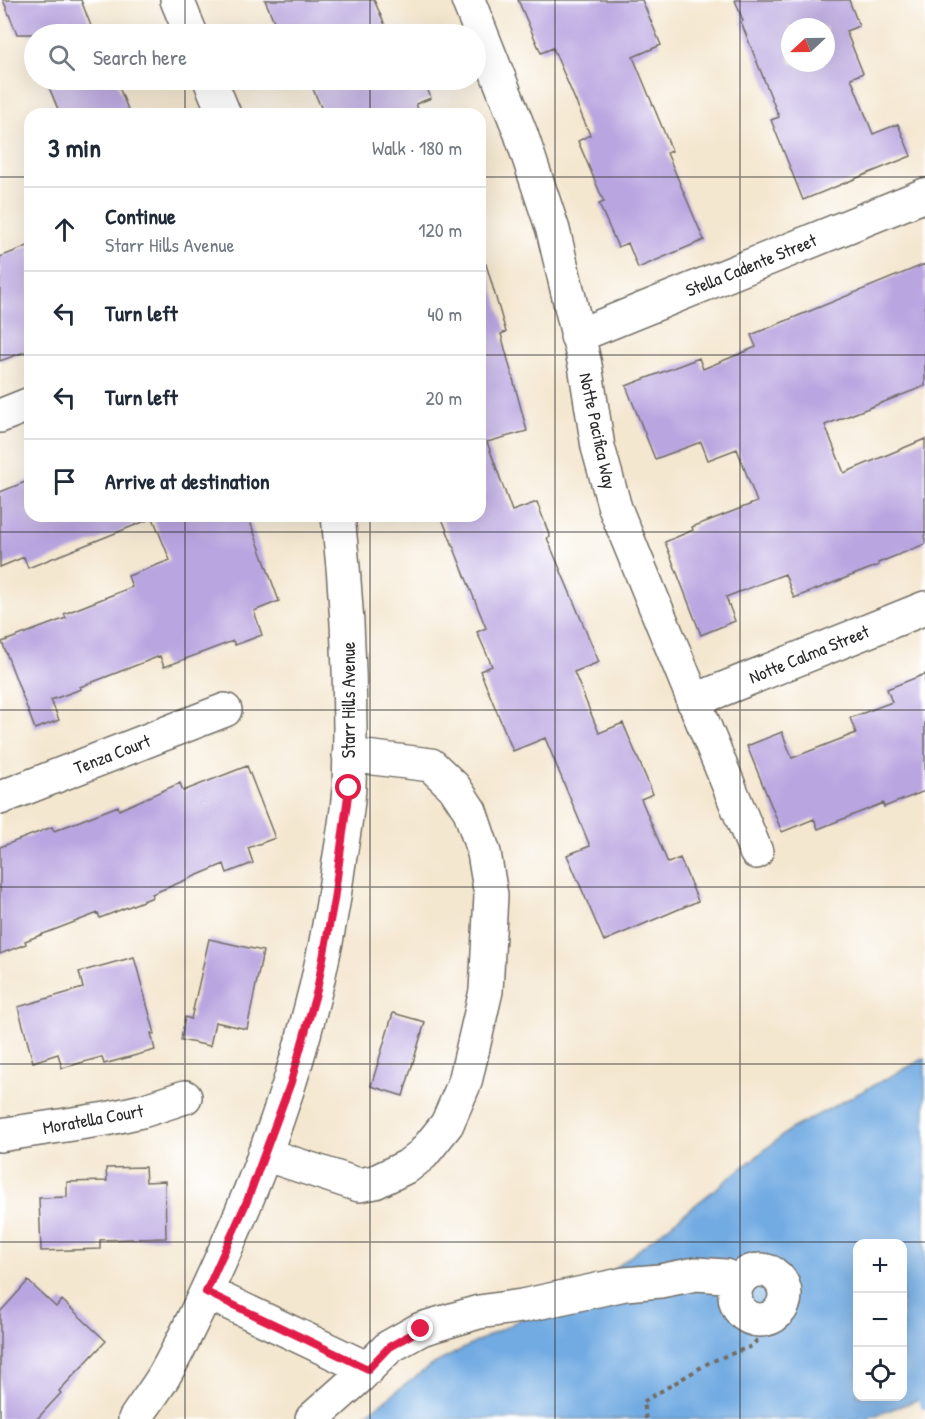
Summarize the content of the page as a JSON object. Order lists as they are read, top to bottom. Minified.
{"streets":{"street":["Stella Cadente Street","Notte Pacifica Way","Notte Calma Street","Starr Hills Avenue","Tenza Court","Moratella Court"]},"crossings":[["Stella Cadente Street","Notte Pacifica Way"],["Notte Pacifica Way","Notte Calma Street"]],"north":"left","page":{"search":"Search here","heading":["3 min","Walk · 180 m"],"list":[["Continue","Starr Hills Avenue","120 m"],["Turn left","40 m"],["Turn left","20 m"],"Arrive at destination"],"map_buttons":["+","−"]}}
